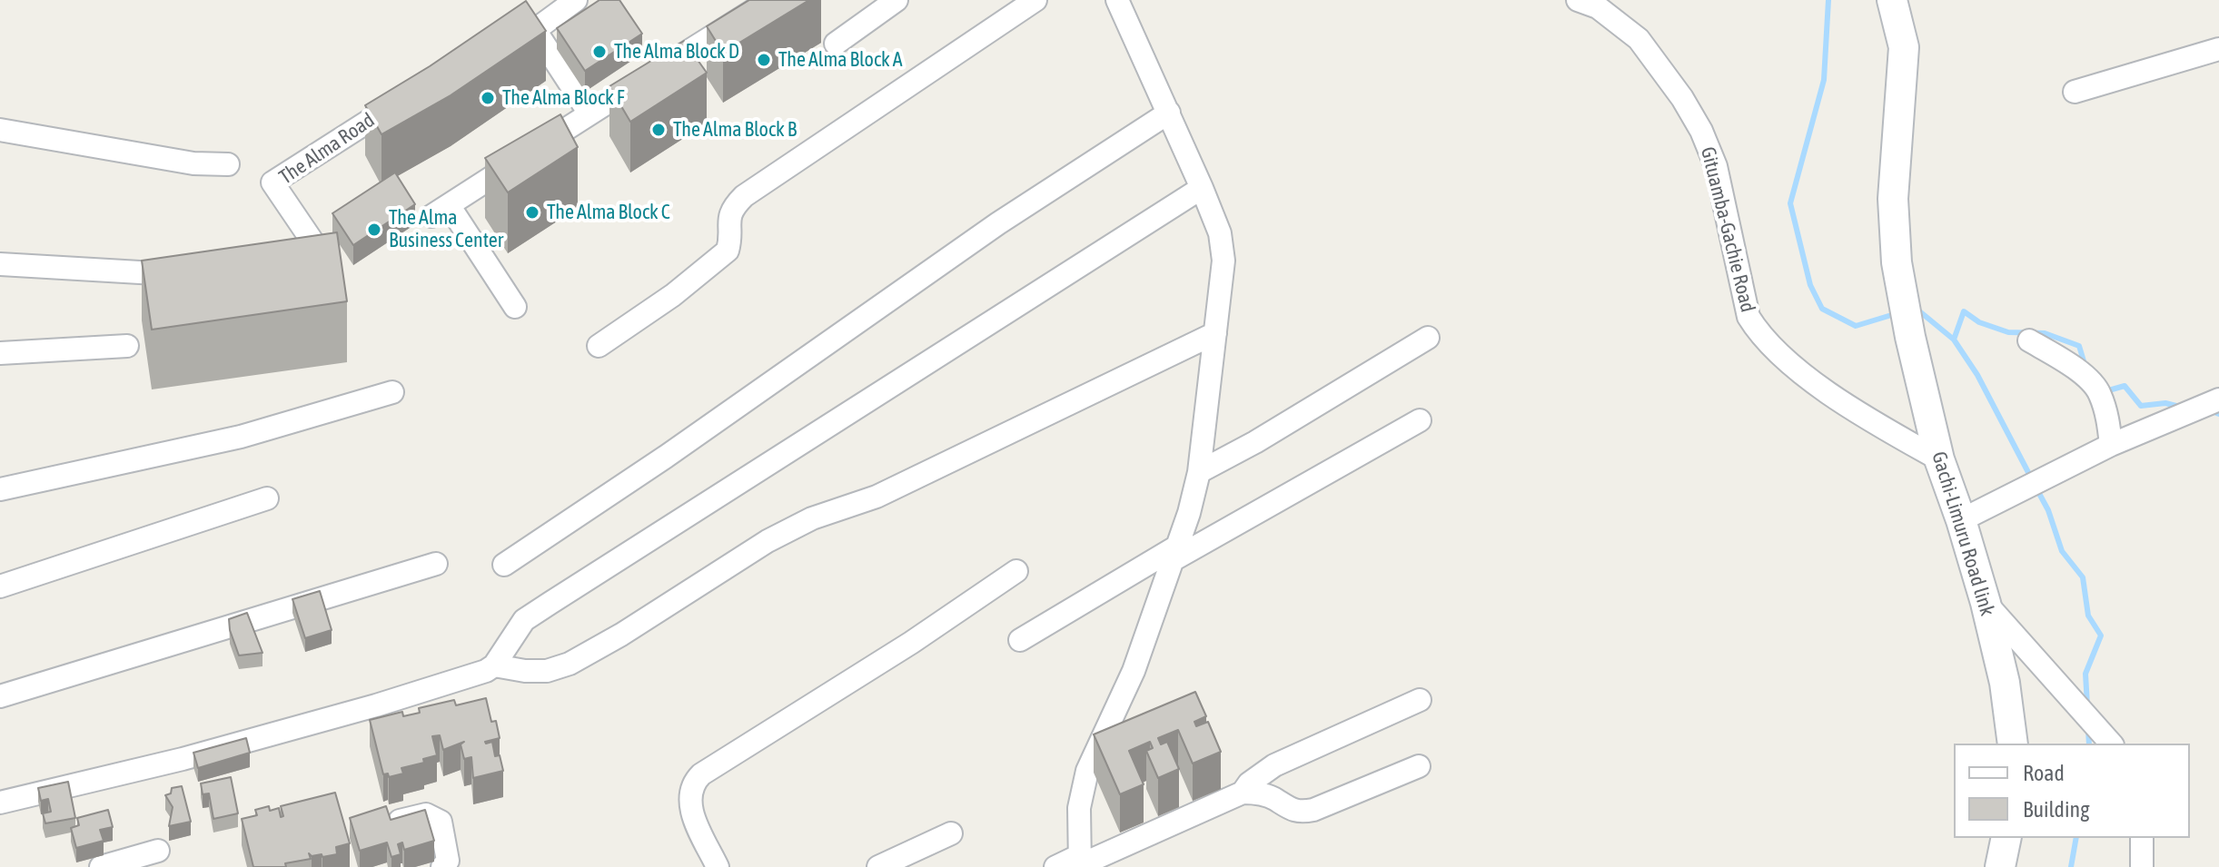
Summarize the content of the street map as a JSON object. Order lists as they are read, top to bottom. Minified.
{"streets":{"main road":["Gachi-Limuru Road link"],"street":["The Alma Road","Gituamba-Gachie Road"]},"crossings":[["Gituamba-Gachie Road","Gachi-Limuru Road link"]],"places":["The Alma Block D","The Alma Block A","The Alma Block F","The Alma Block B","The Alma Block C","The Alma Business Center"],"legend":["Road","Building"]}
